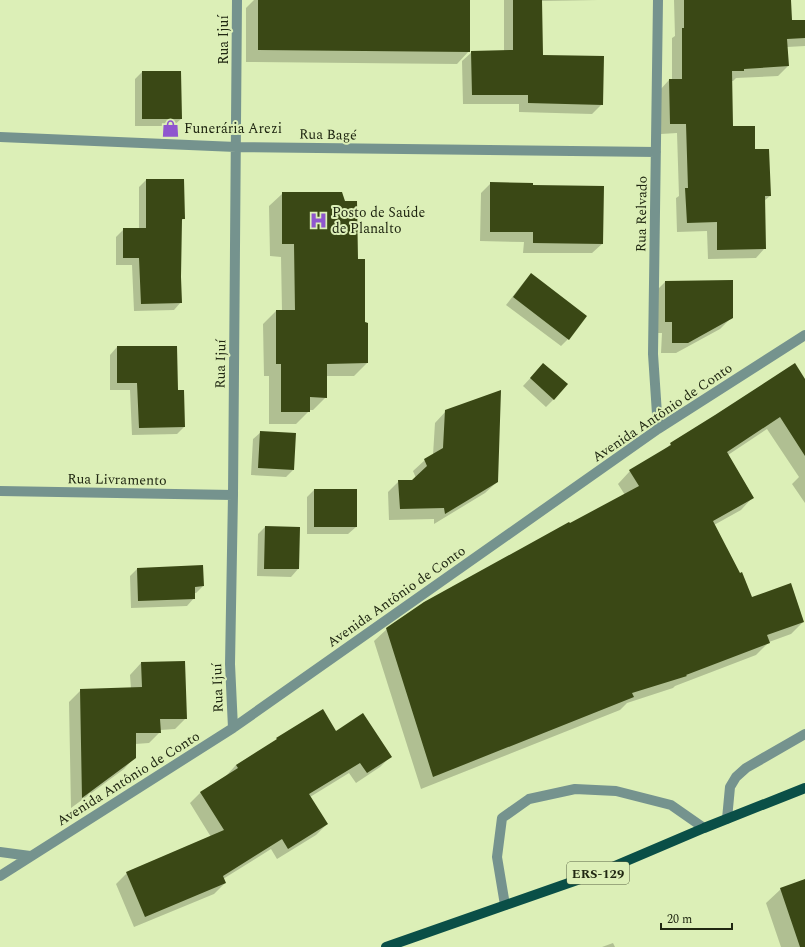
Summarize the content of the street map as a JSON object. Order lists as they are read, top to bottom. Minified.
{"streets":{"main road":["ERS-129"],"street":["Rua Ijuí","Rua Bagé","Rua Relvado","Avenida Antônio de Conto","Rua Livramento"]},"crossings":[["Rua Ijuí","Rua Bagé"],["Rua Ijuí","Avenida Antônio de Conto"],["Rua Ijuí","Rua Livramento"],["Rua Bagé","Rua Relvado"],["Rua Relvado","Avenida Antônio de Conto"]],"places":{"shop":["Funerária Arezi"],"hospital":["Posto de Saúde de Planalto"]},"scale_bar":"20 m"}
